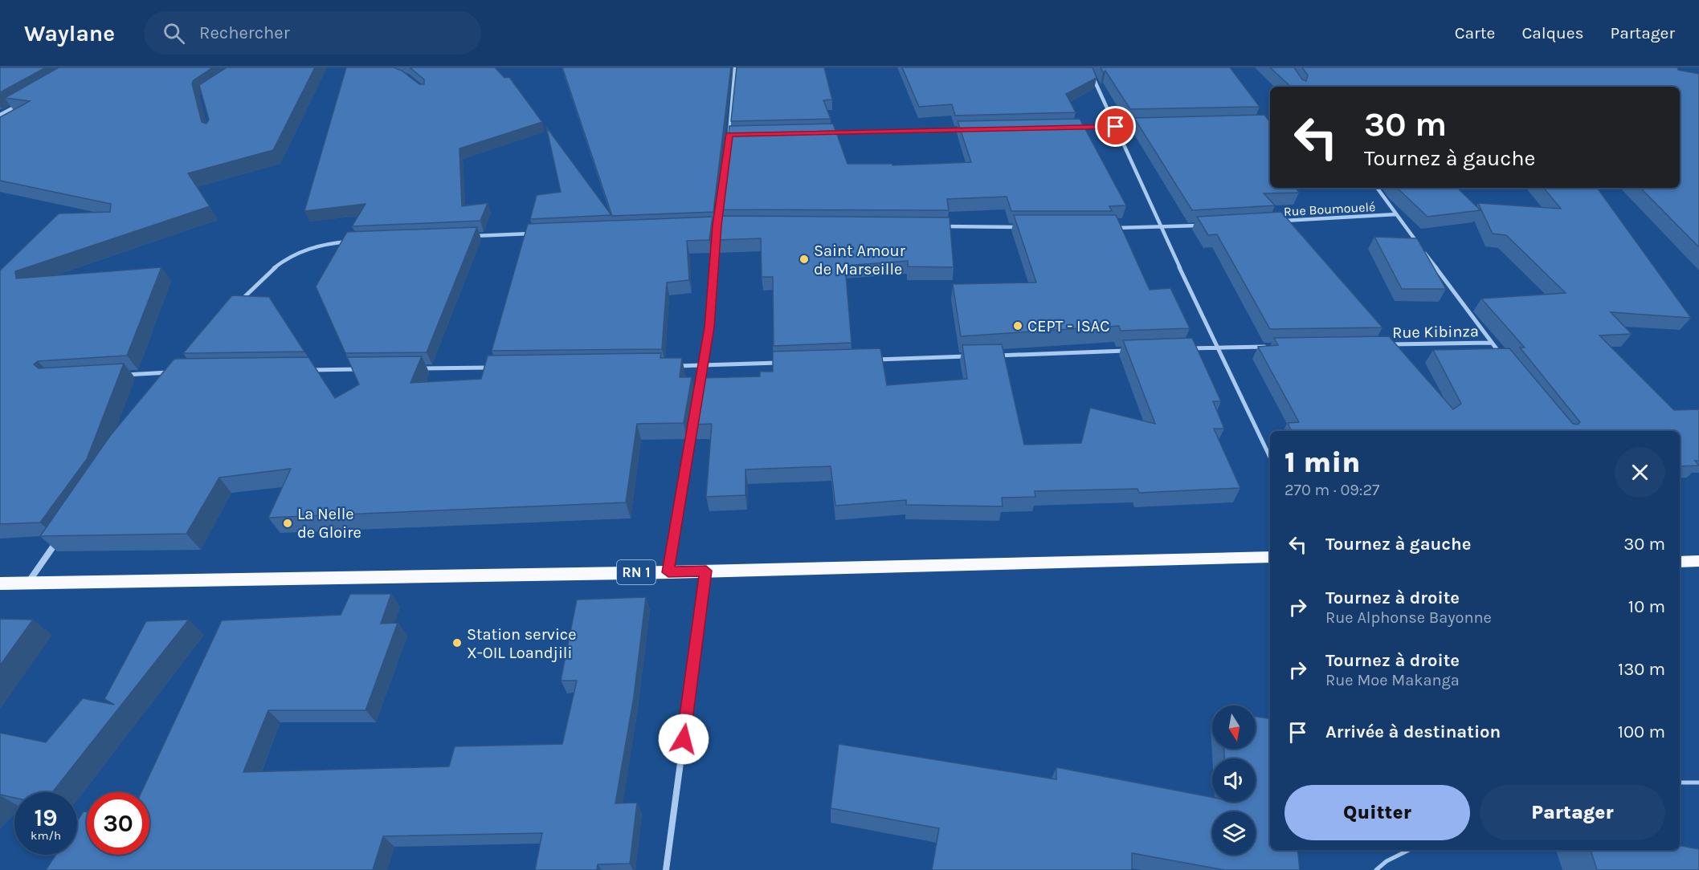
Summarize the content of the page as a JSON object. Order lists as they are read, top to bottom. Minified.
{"streets":{"highway":["RN 1"],"street":["Rue Boumouelé","Rue Kibinza"]},"places":["Saint Amour de Marseille","CEPT - ISAC","La Nelle de Gloire","Station service X-OIL Loandjili"],"north":"bottom","page":{"header":"Waylane","search":"Rechercher","nav":["Carte","Calques","Partager"],"turn":["30 m","Tournez à gauche"],"heading":["1 min","270 m · 09:27"],"list":[{"name":"Tournez à gauche","value":"30 m"},{"name":"Tournez à droite","note":"Rue Alphonse Bayonne","value":"10 m"},{"name":"Tournez à droite","note":"Rue Moe Makanga","value":"130 m"},{"name":"Arrivée à destination","value":"100 m"}],"buttons":["Quitter","Partager"],"speed":"19 km/h","limit":"30"}}
